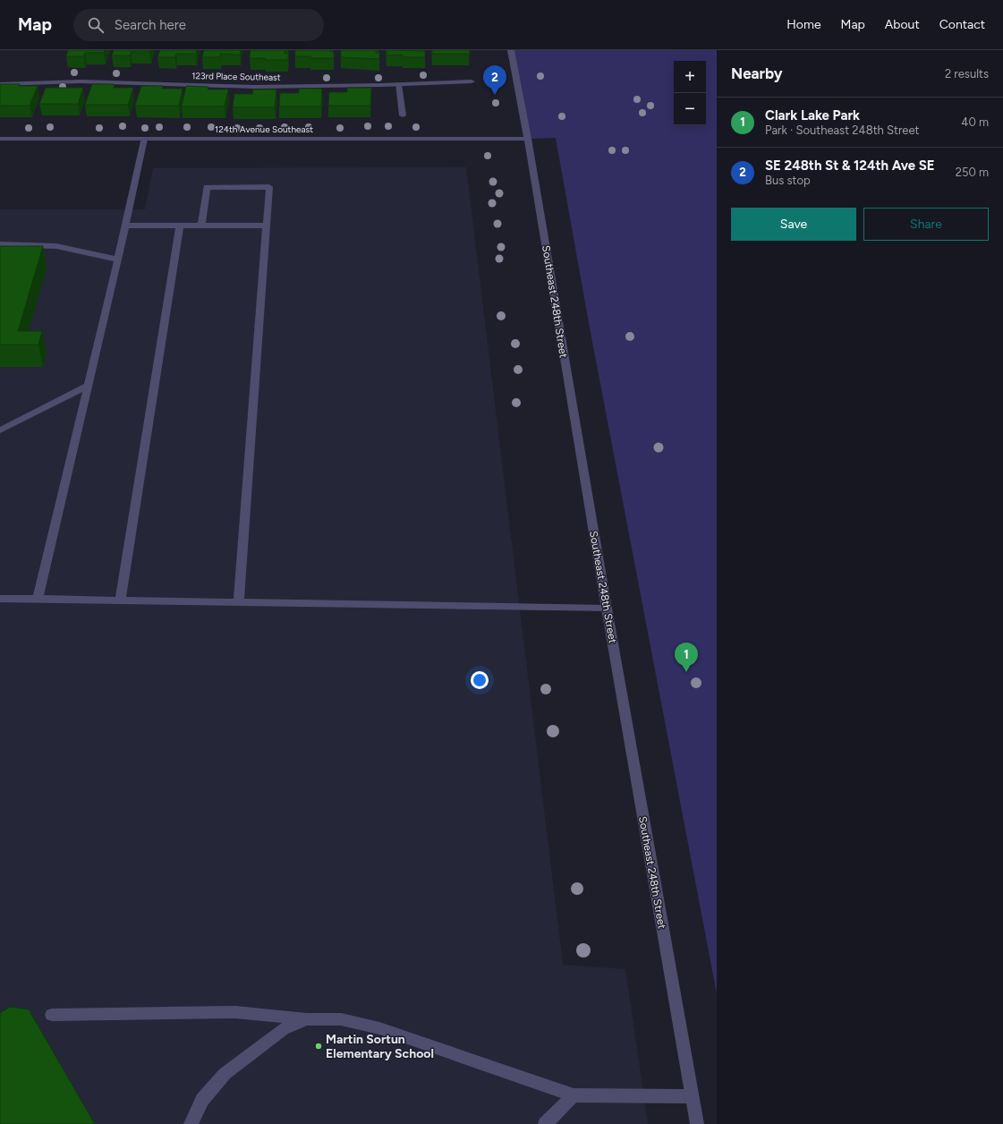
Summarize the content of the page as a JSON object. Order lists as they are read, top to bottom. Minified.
{"streets":{"street":["123rd Place Southeast","124th Avenue Southeast","Southeast 248th Street"]},"crossings":[["124th Avenue Southeast","Southeast 248th Street"]],"places":["Martin Sortun Elementary School"],"page":{"header":"Map","search":"Search here","nav":["Home","Map","About","Contact"],"heading":["Nearby","2 results"],"map_buttons":["+","−"],"pins":["2","1"],"list":[{"mark":"1","name":"Clark Lake Park","note":"Park · Southeast 248th Street","value":"40 m"},{"mark":"2","name":"SE 248th St & 124th Ave SE","note":"Bus stop","value":"250 m"}],"buttons":["Save","Share"]}}
